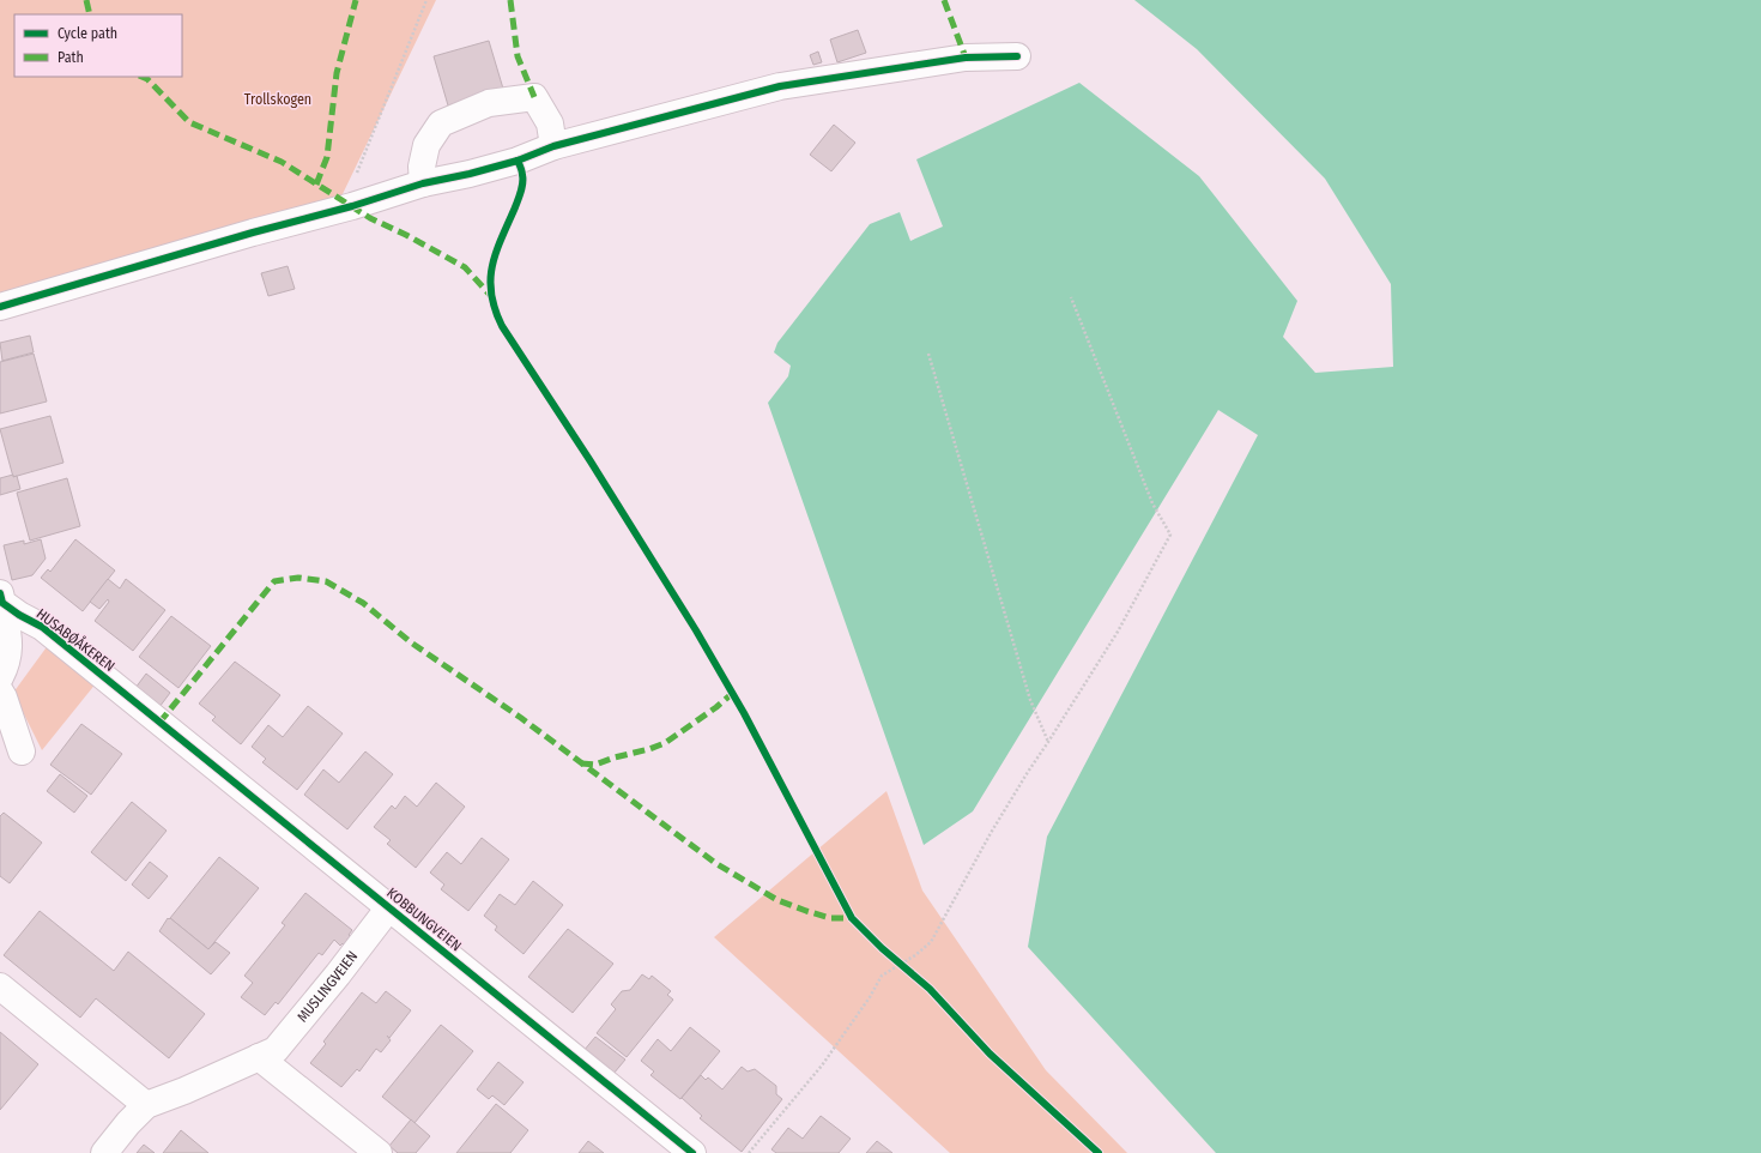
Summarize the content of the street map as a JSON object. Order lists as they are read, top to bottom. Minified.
{"streets":{"street":["HUSABØÅKEREN","KOBBUNGVEIEN","MUSLINGVEIEN"]},"crossings":[["HUSABØÅKEREN","KOBBUNGVEIEN"],["KOBBUNGVEIEN","MUSLINGVEIEN"]],"parks":["Trollskogen"],"legend":["Cycle path","Path"]}
